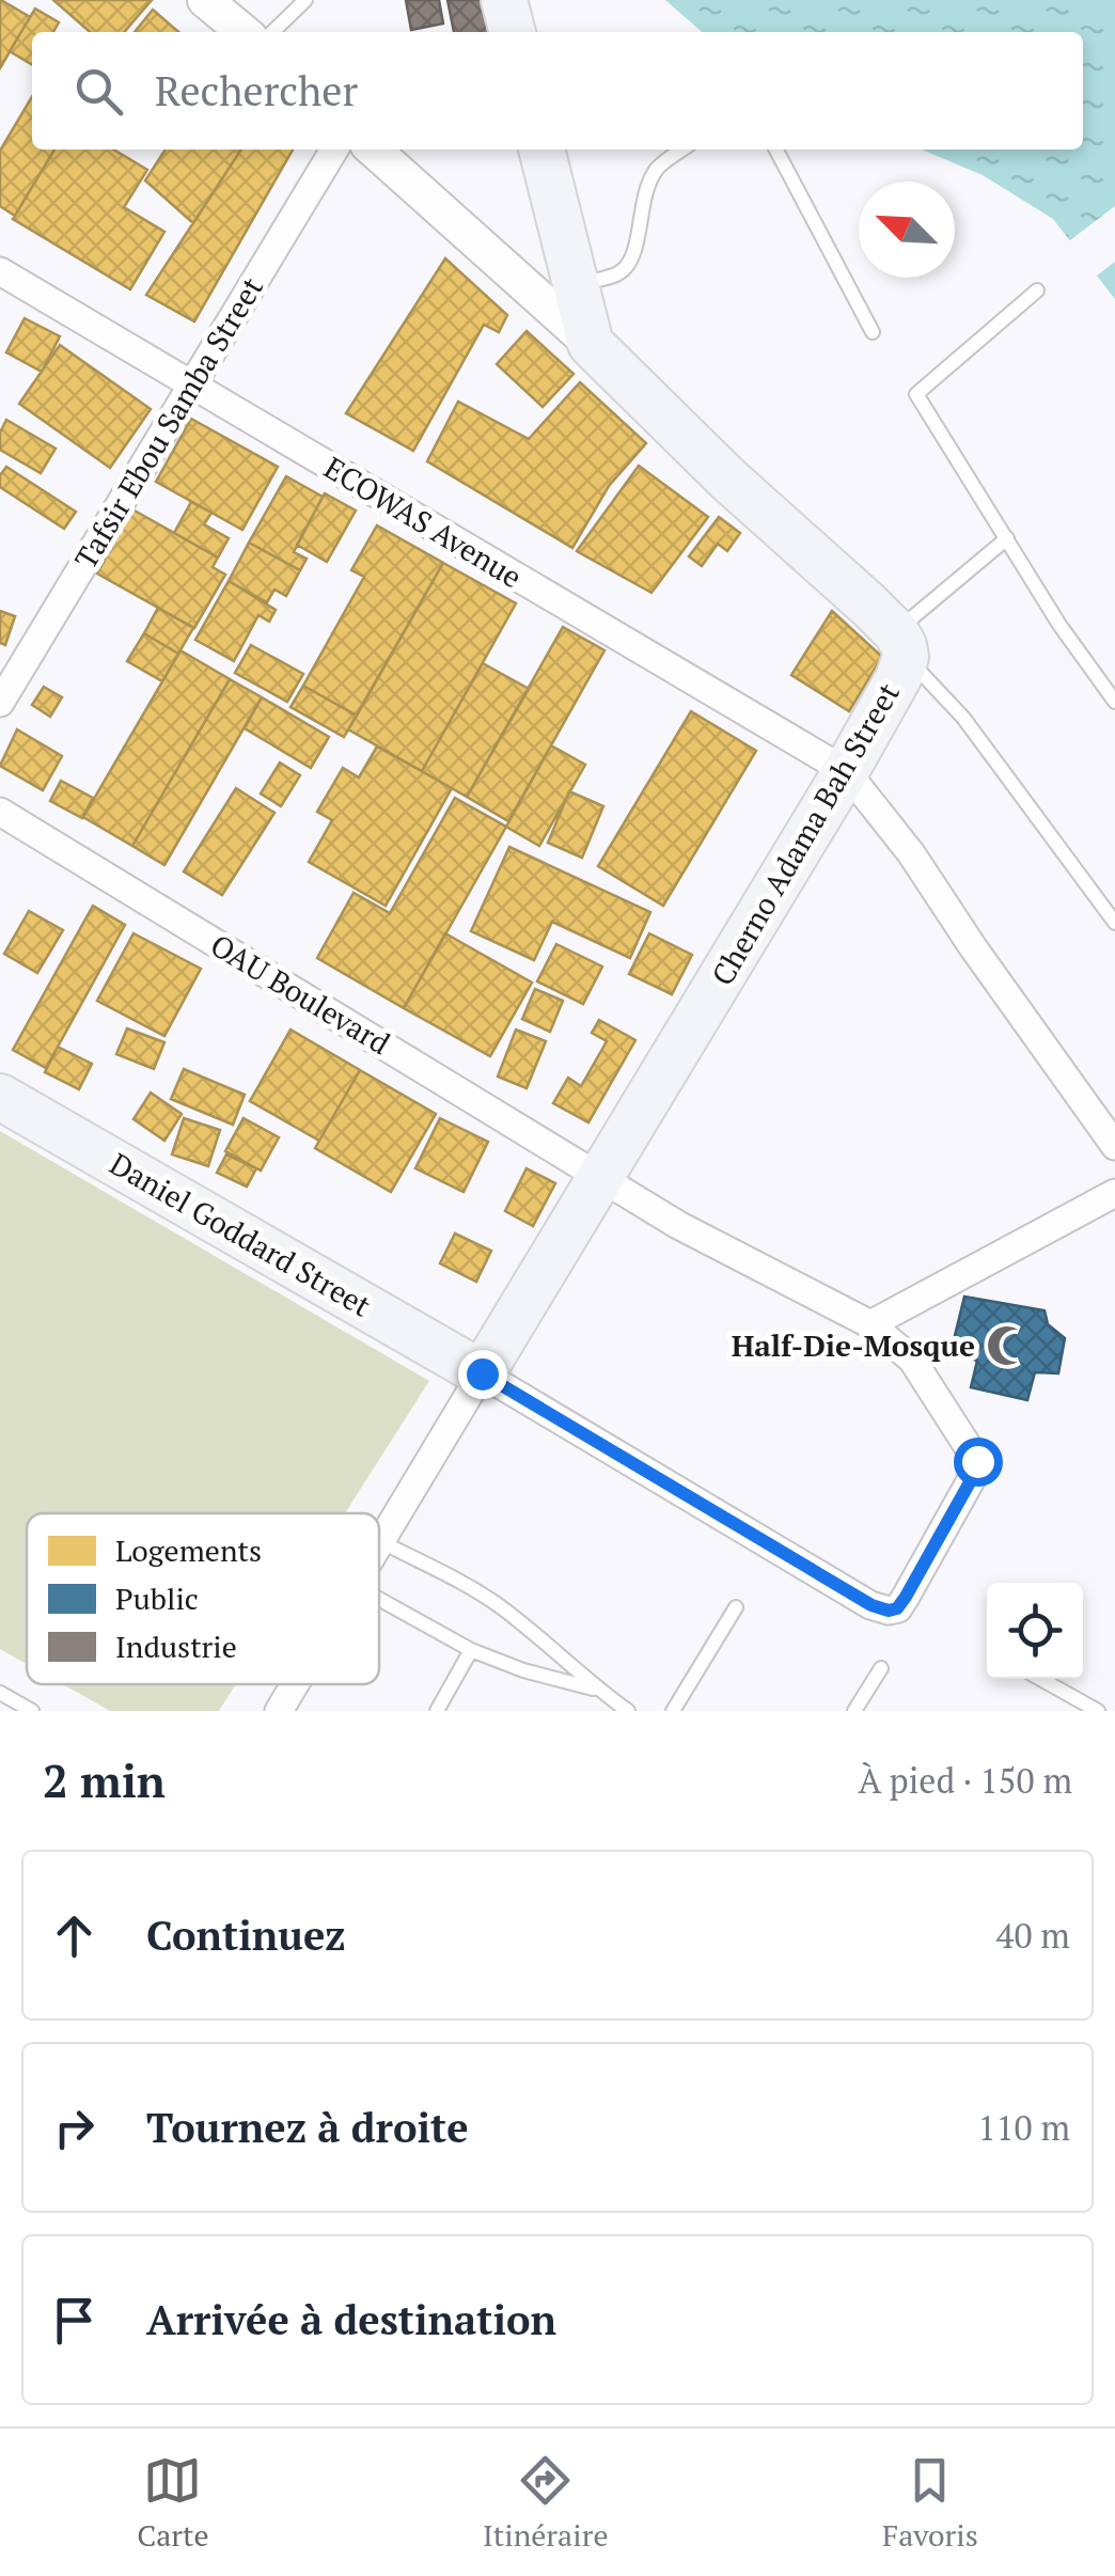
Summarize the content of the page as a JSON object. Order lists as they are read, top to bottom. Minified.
{"streets":{"highway":["Cherno Adama Bah Street","Daniel Goddard Street"],"street":["Tafsir Ebou Samba Street","ECOWAS Avenue","OAU Boulevard"]},"crossings":[["Tafsir Ebou Samba Street","ECOWAS Avenue"],["ECOWAS Avenue","Cherno Adama Bah Street"],["Cherno Adama Bah Street","OAU Boulevard"],["Cherno Adama Bah Street","Daniel Goddard Street"],["OAU Boulevard","Daniel Goddard Street"]],"places":{"mosque":["Half-Die-Mosque"]},"legend":["Logements","Public","Industrie"],"north":"top left","page":{"search":"Rechercher","heading":["2 min","À pied · 150 m"],"list":[["Continuez","40 m"],["Tournez à droite","110 m"],"Arrivée à destination"],"nav":["Carte","Itinéraire","Favoris"]}}
